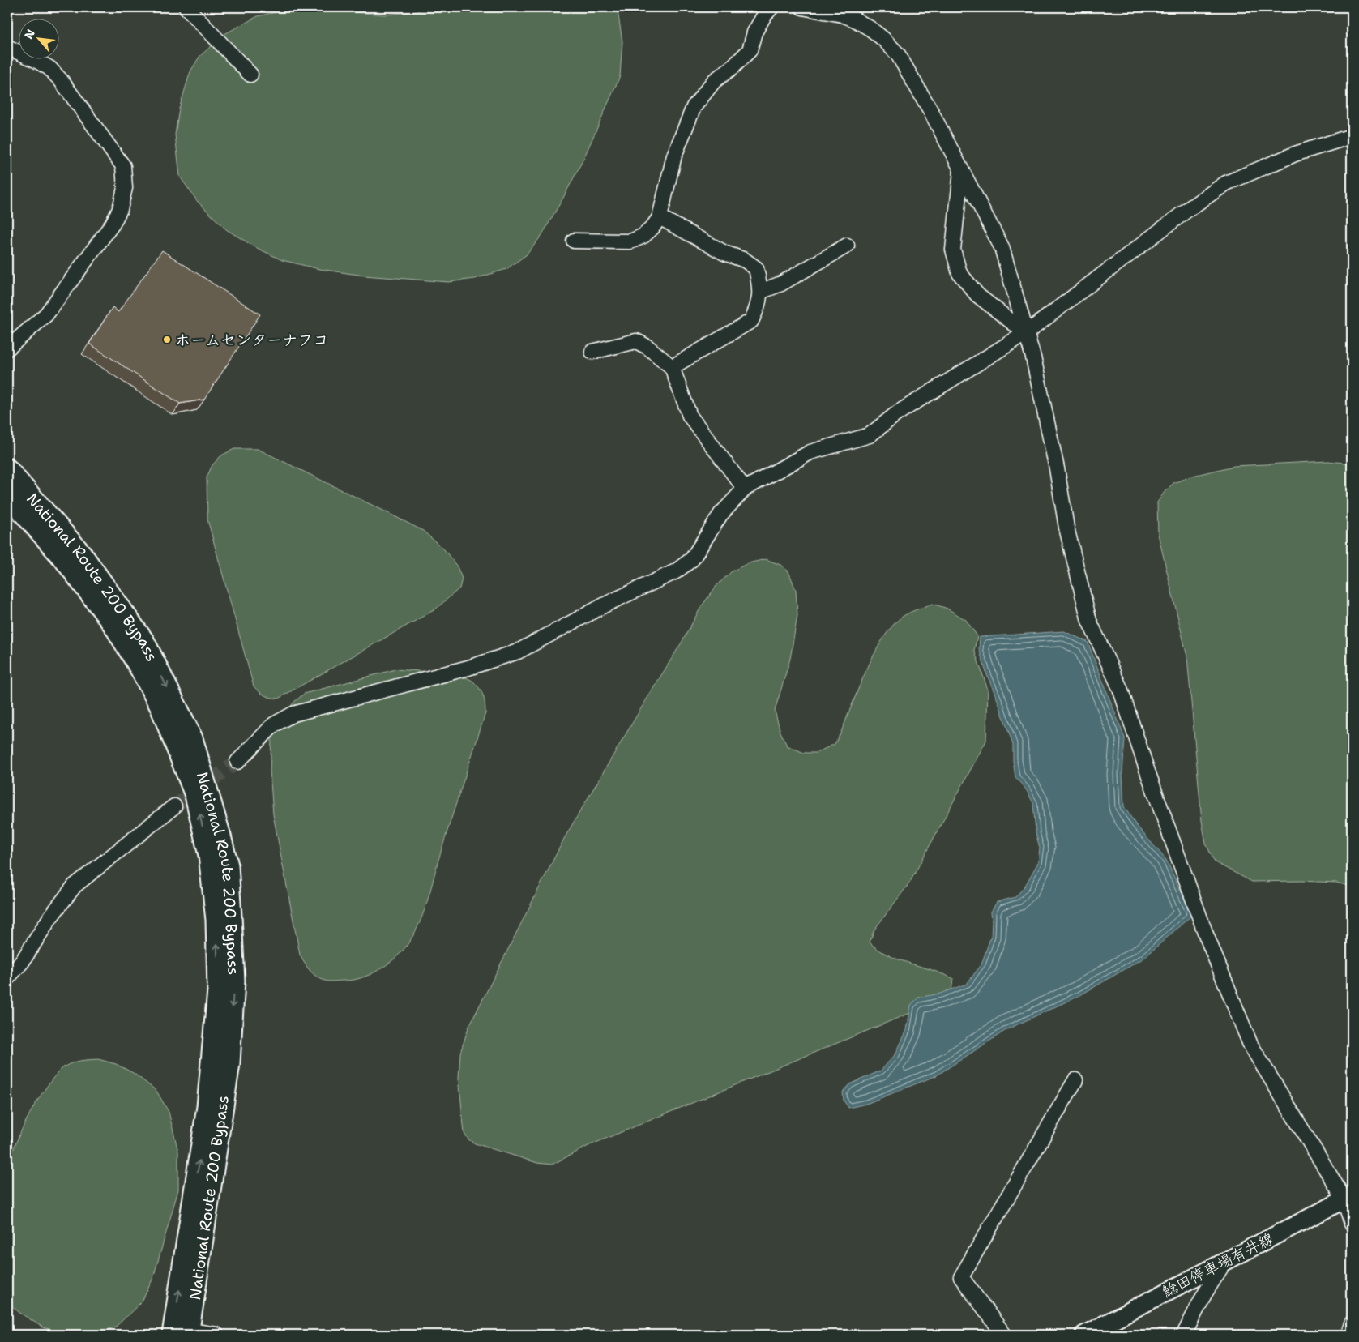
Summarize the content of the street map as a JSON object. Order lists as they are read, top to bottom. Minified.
{"streets":{"highway":["National Route 200 Bypass"],"main road":["鯰田停車場有井線"]},"places":["ホームセンターナフコ"],"north":"top left"}
